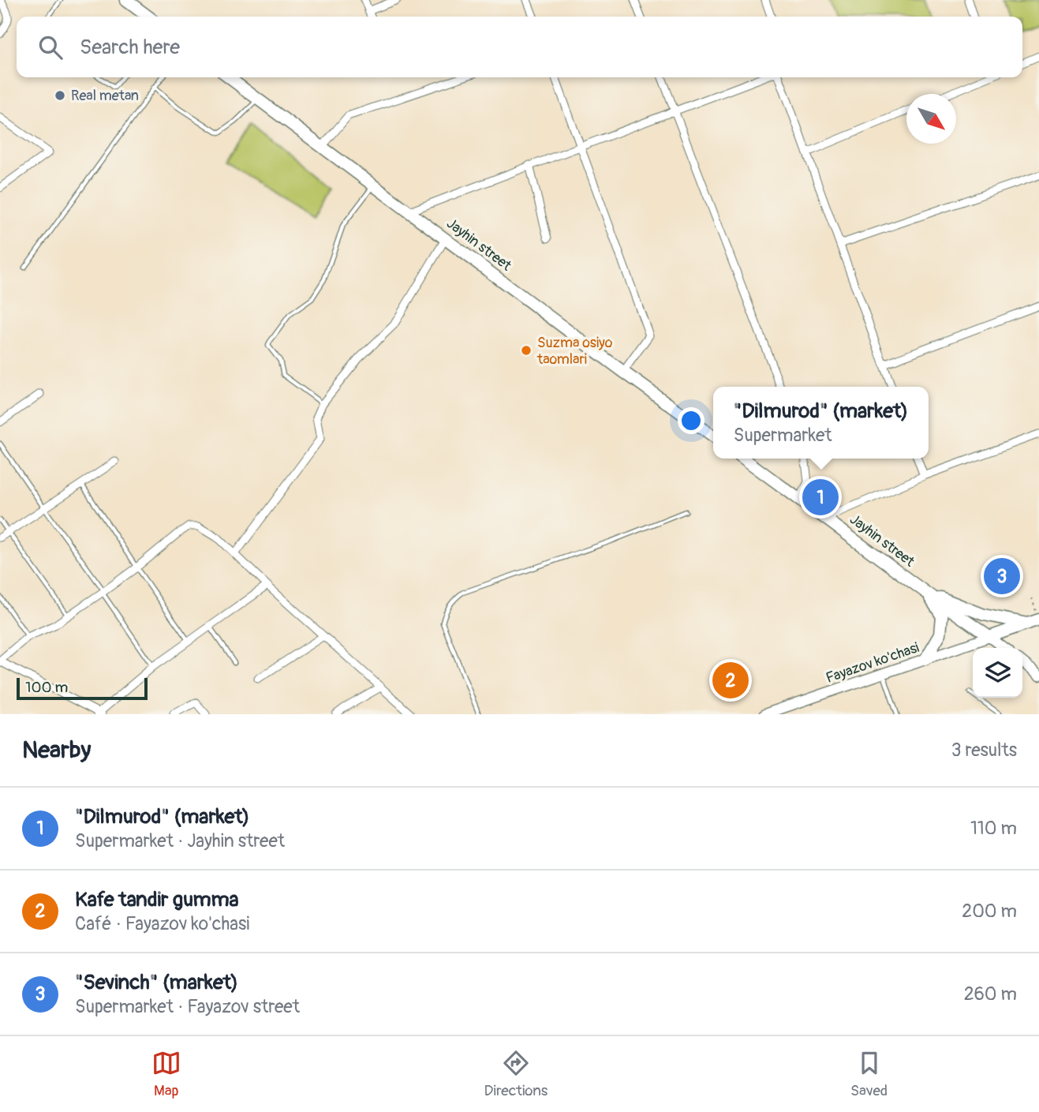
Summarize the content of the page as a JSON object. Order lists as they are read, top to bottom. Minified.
{"streets":{"main road":["Jayhin street","Fayazov ko'chasi"]},"places":["Real metan","Suzma osiyo taomlari"],"scale_bar":"100 m","north":"bottom right","page":{"search":"Search here","popup":["\"Dilmurod\" (market)","Supermarket"],"pins":["1","3","2"],"scale":"100 m","heading":["Nearby","3 results"],"list":[{"mark":"1","name":"\"Dilmurod\" (market)","note":"Supermarket · Jayhin street","value":"110 m"},{"mark":"2","name":"Kafe tandir gumma","note":"Café · Fayazov ko'chasi","value":"200 m"},{"mark":"3","name":"\"Sevinch\" (market)","note":"Supermarket · Fayazov street","value":"260 m"}],"nav":["Map","Directions","Saved"]}}
